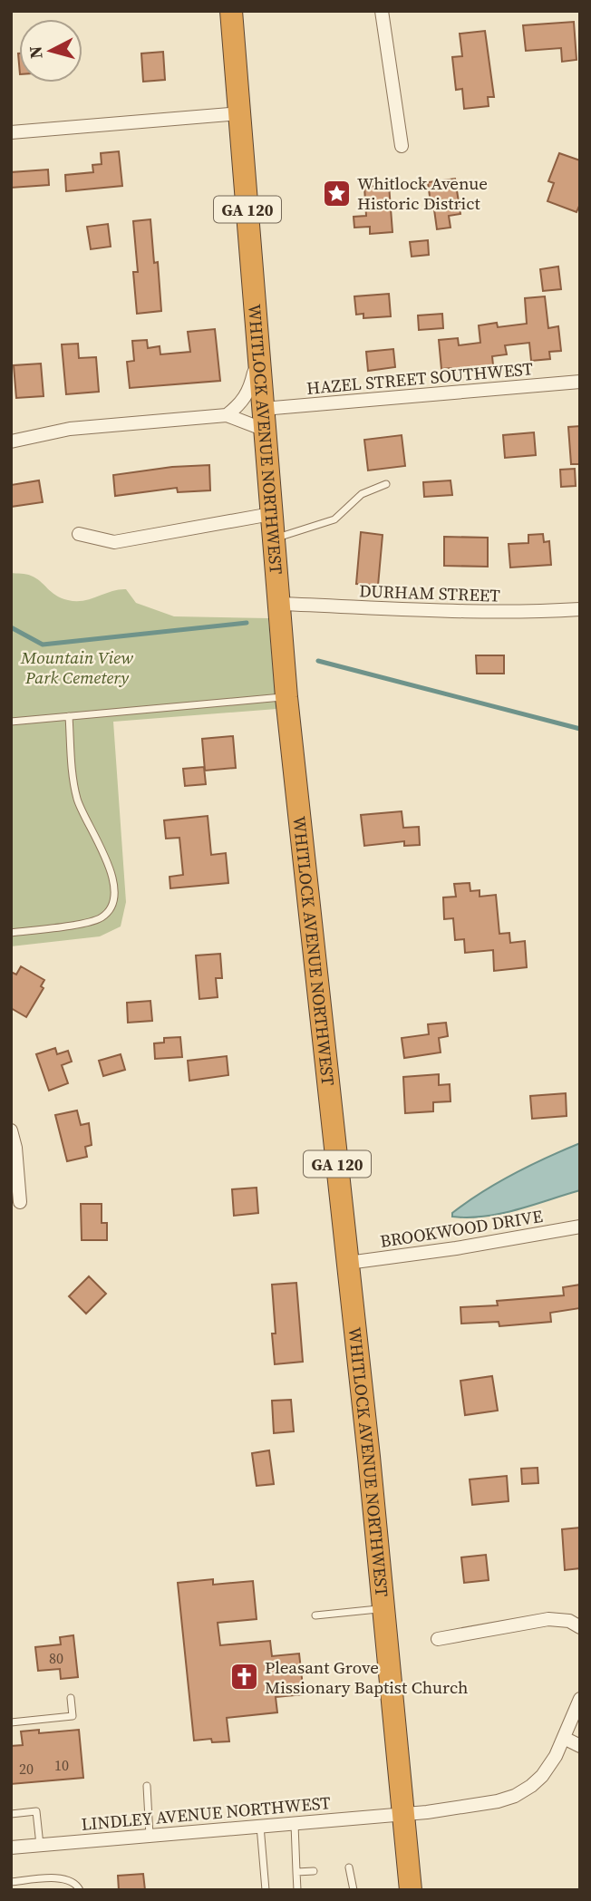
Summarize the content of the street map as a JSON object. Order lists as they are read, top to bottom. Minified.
{"streets":{"highway":["GA 120","WHITLOCK AVENUE NORTHWEST"],"street":["HAZEL STREET SOUTHWEST","DURHAM STREET","BROOKWOOD DRIVE","LINDLEY AVENUE NORTHWEST"]},"crossings":[["HAZEL STREET SOUTHWEST","WHITLOCK AVENUE NORTHWEST"],["WHITLOCK AVENUE NORTHWEST","DURHAM STREET"],["WHITLOCK AVENUE NORTHWEST","BROOKWOOD DRIVE"],["WHITLOCK AVENUE NORTHWEST","LINDLEY AVENUE NORTHWEST"]],"parks":["Mountain View Park Cemetery"],"places":{"place":["Whitlock Avenue Historic District"],"church":["Pleasant Grove Missionary Baptist Church"]},"house_numbers":["80","10","20"],"north":"left"}
